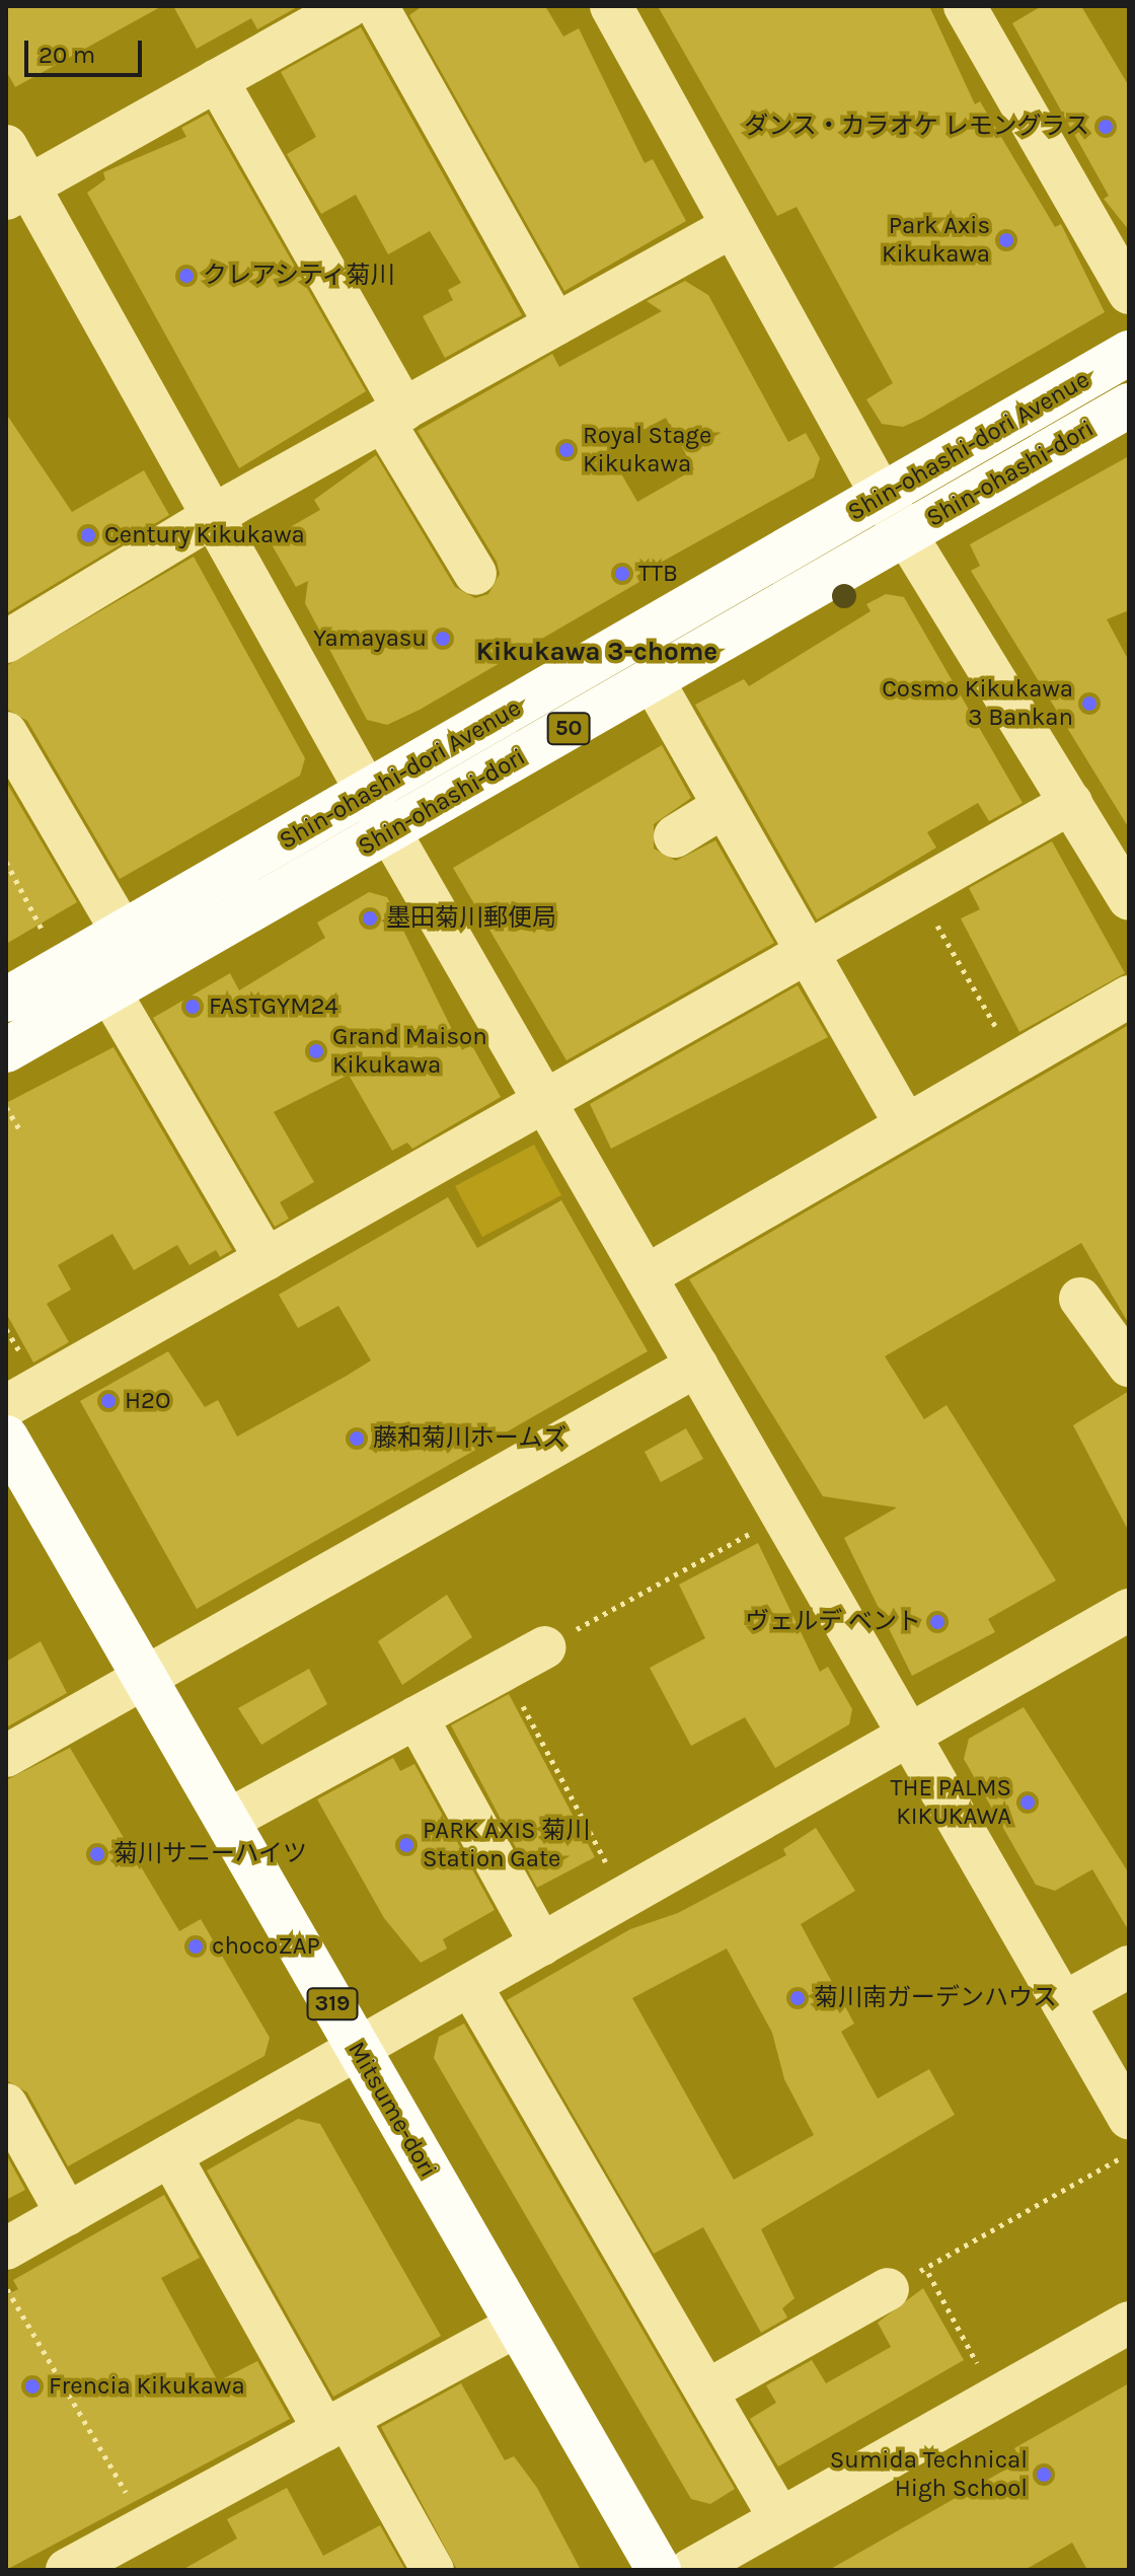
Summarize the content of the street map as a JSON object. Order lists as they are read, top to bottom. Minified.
{"streets":{"main road":["Shin-ohashi-dori Avenue","Shin-ohashi-dori","50","319","Mitsume-dori"]},"districts":["Kikukawa 3-chome"],"places":["ダンス・カラオケ レモングラス","Park Axis Kikukawa","クレアシティ菊川","Royal Stage Kikukawa","Century Kikukawa","TTB","Yamayasu","Cosmo Kikukawa 3 Bankan","墨田菊川郵便局","FASTGYM24","Grand Maison Kikukawa","H2O","藤和菊川ホームズ","ヴェルデ ベント","THE PALMS KIKUKAWA","PARK AXIS 菊川 Station Gate","菊川サニーハイツ","chocoZAP","菊川南ガーデンハウス","Frencia Kikukawa","Sumida Technical High School"],"scale_bar":"20 m"}
